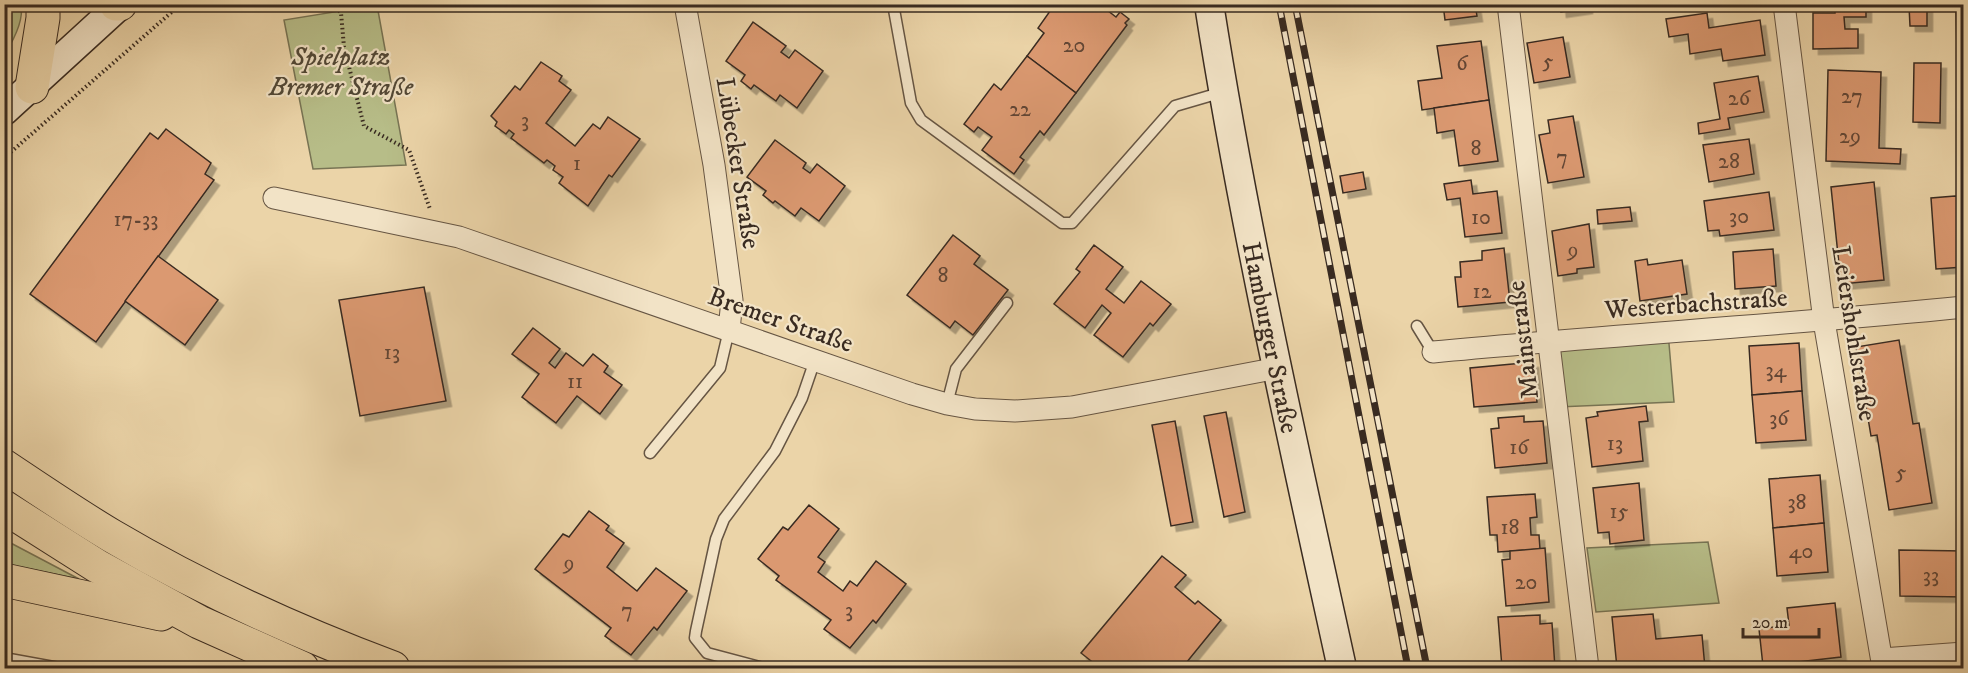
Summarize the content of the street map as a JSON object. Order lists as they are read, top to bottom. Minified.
{"streets":{"street":["Lübecker Straße","Westerbachstraße","Bremer Straße","Leiershohlstraße","Hamburger Straße","Mainstraße"]},"crossings":[["Lübecker Straße","Bremer Straße"],["Westerbachstraße","Leiershohlstraße"],["Westerbachstraße","Mainstraße"],["Bremer Straße","Hamburger Straße"]],"parks":["Spielplatz Bremer Straße"],"house_numbers":["20","5","6","27","26","22","3","29","8","7","28","1","30","10","17-33","9","8","12","13","34","11","36","13","16","5","38","15","18","40","9","33","20","7","3"],"scale_bar":"20 m"}
